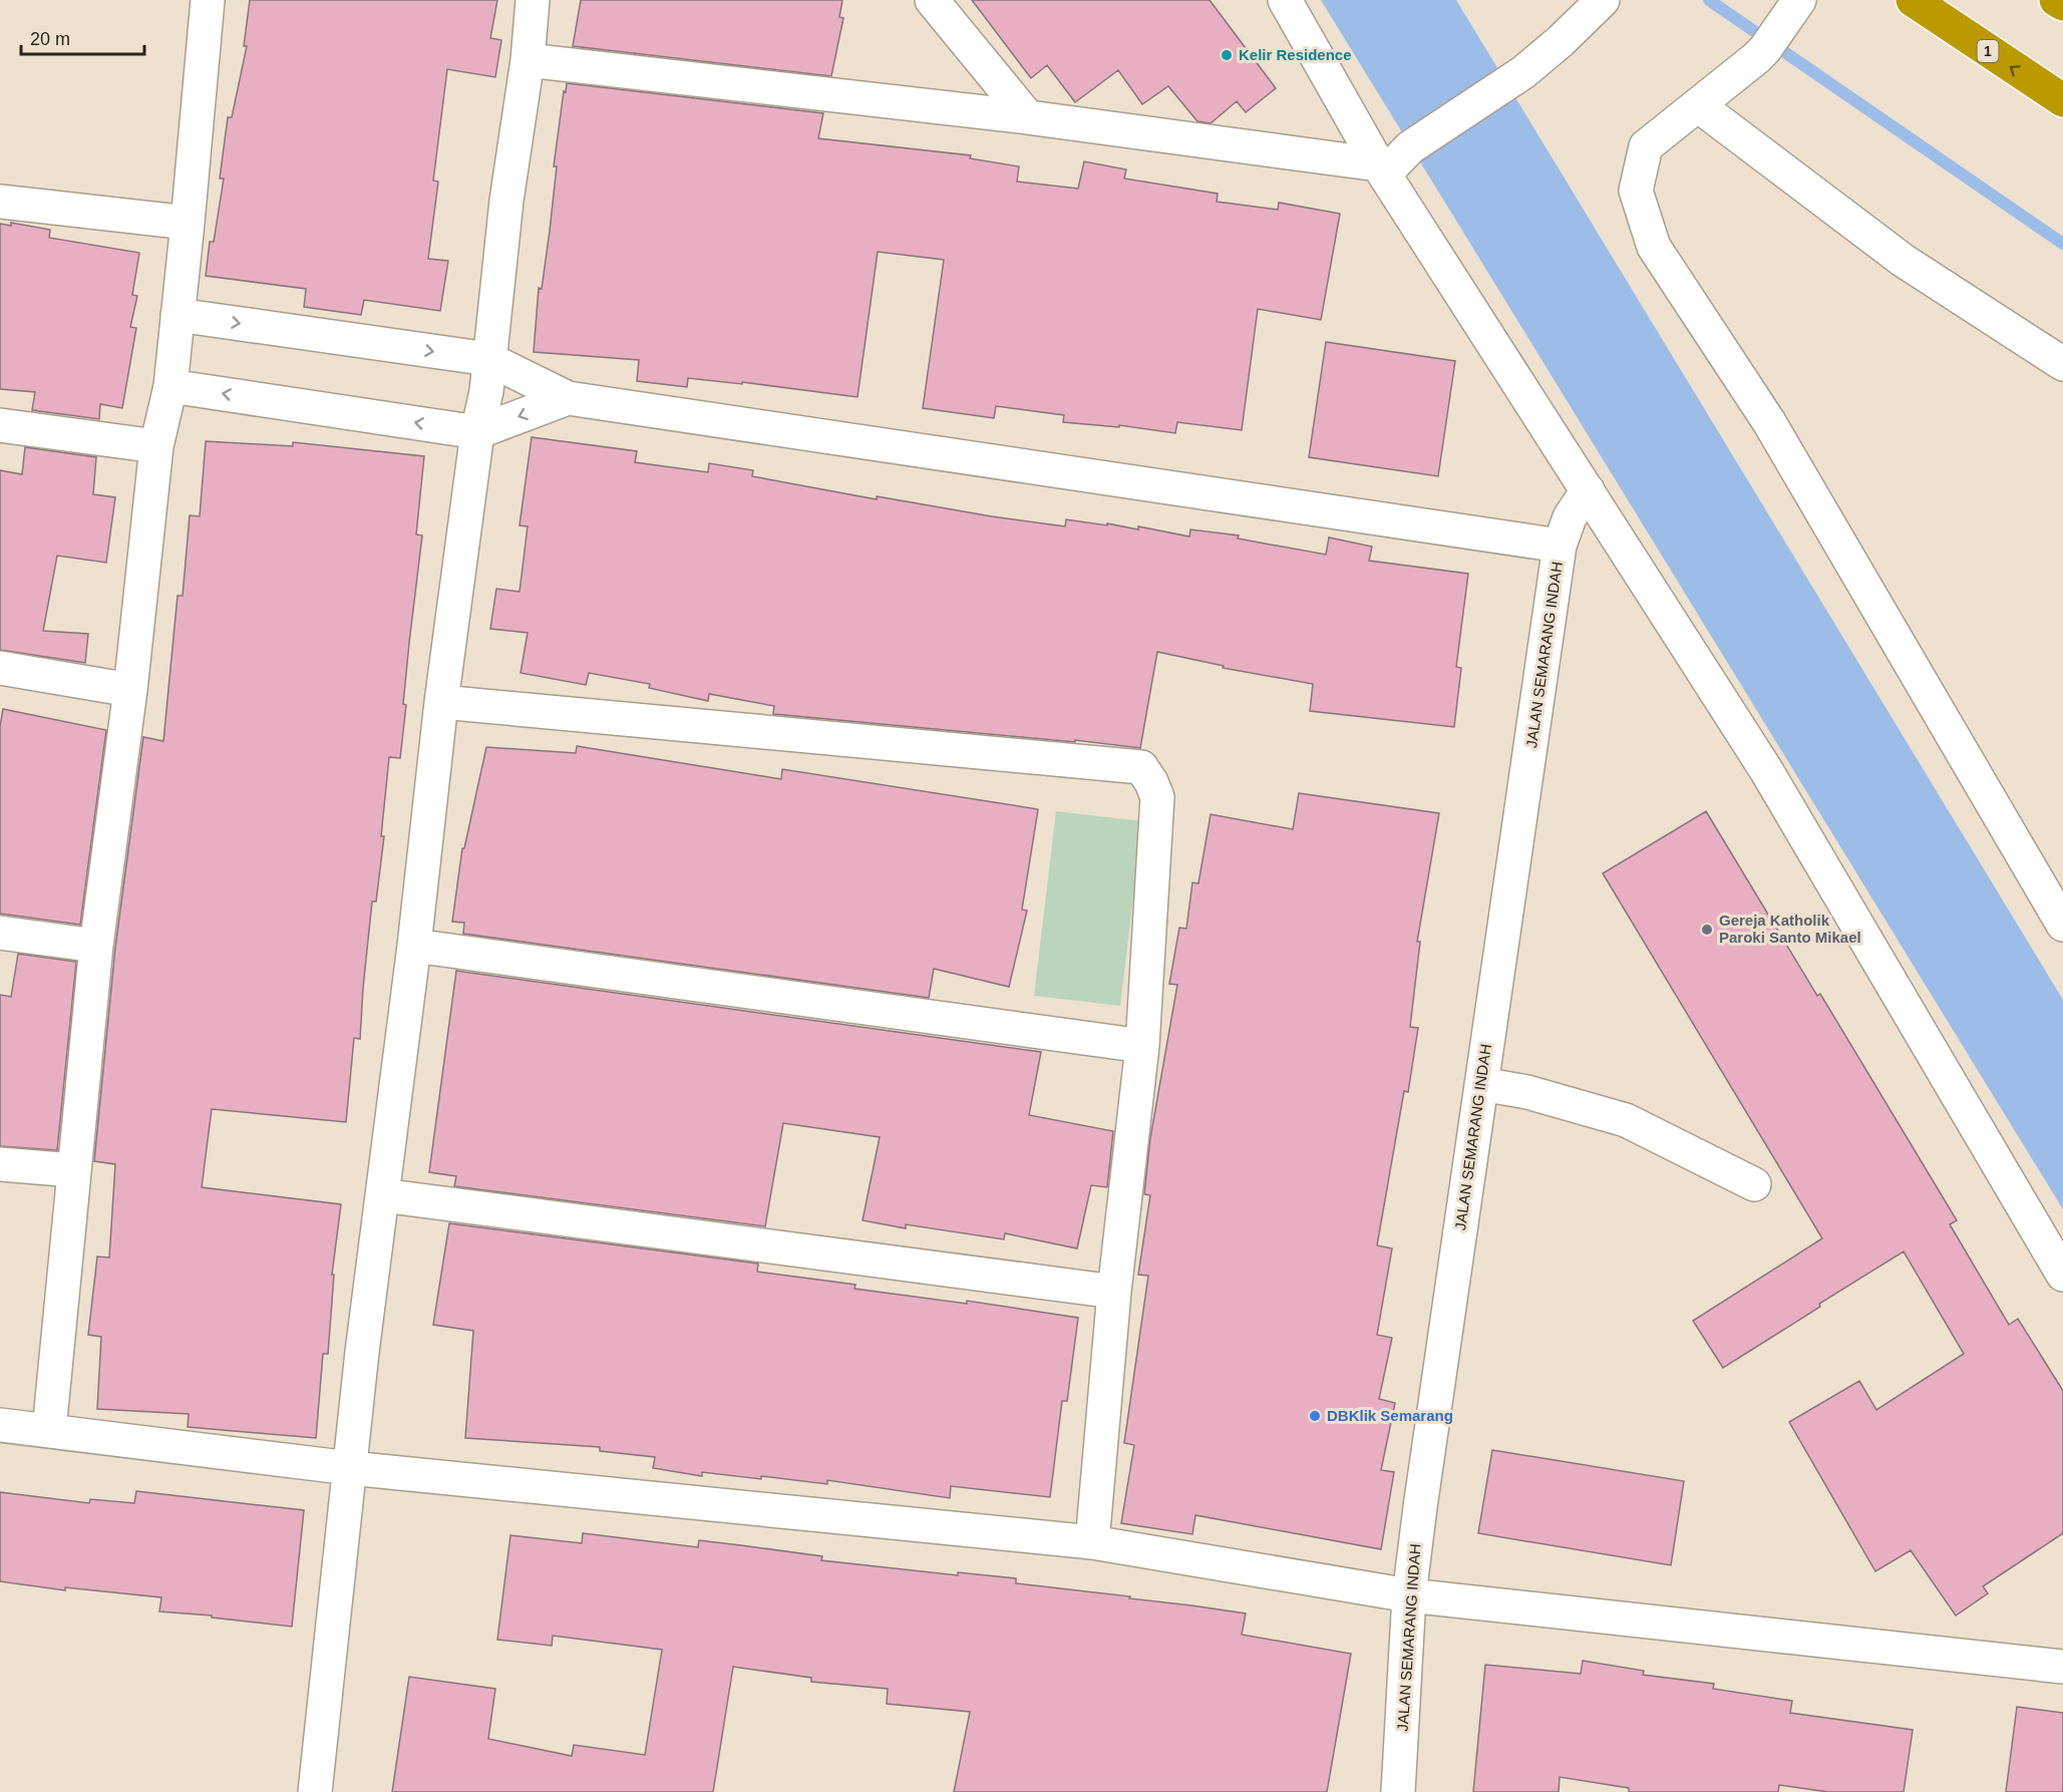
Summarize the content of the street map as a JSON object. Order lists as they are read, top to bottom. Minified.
{"streets":{"highway":["1"],"street":["JALAN SEMARANG INDAH"]},"places":["Kelir Residence","Gereja Katholik Paroki Santo Mikael","DBKlik Semarang"],"scale_bar":"20 m"}
